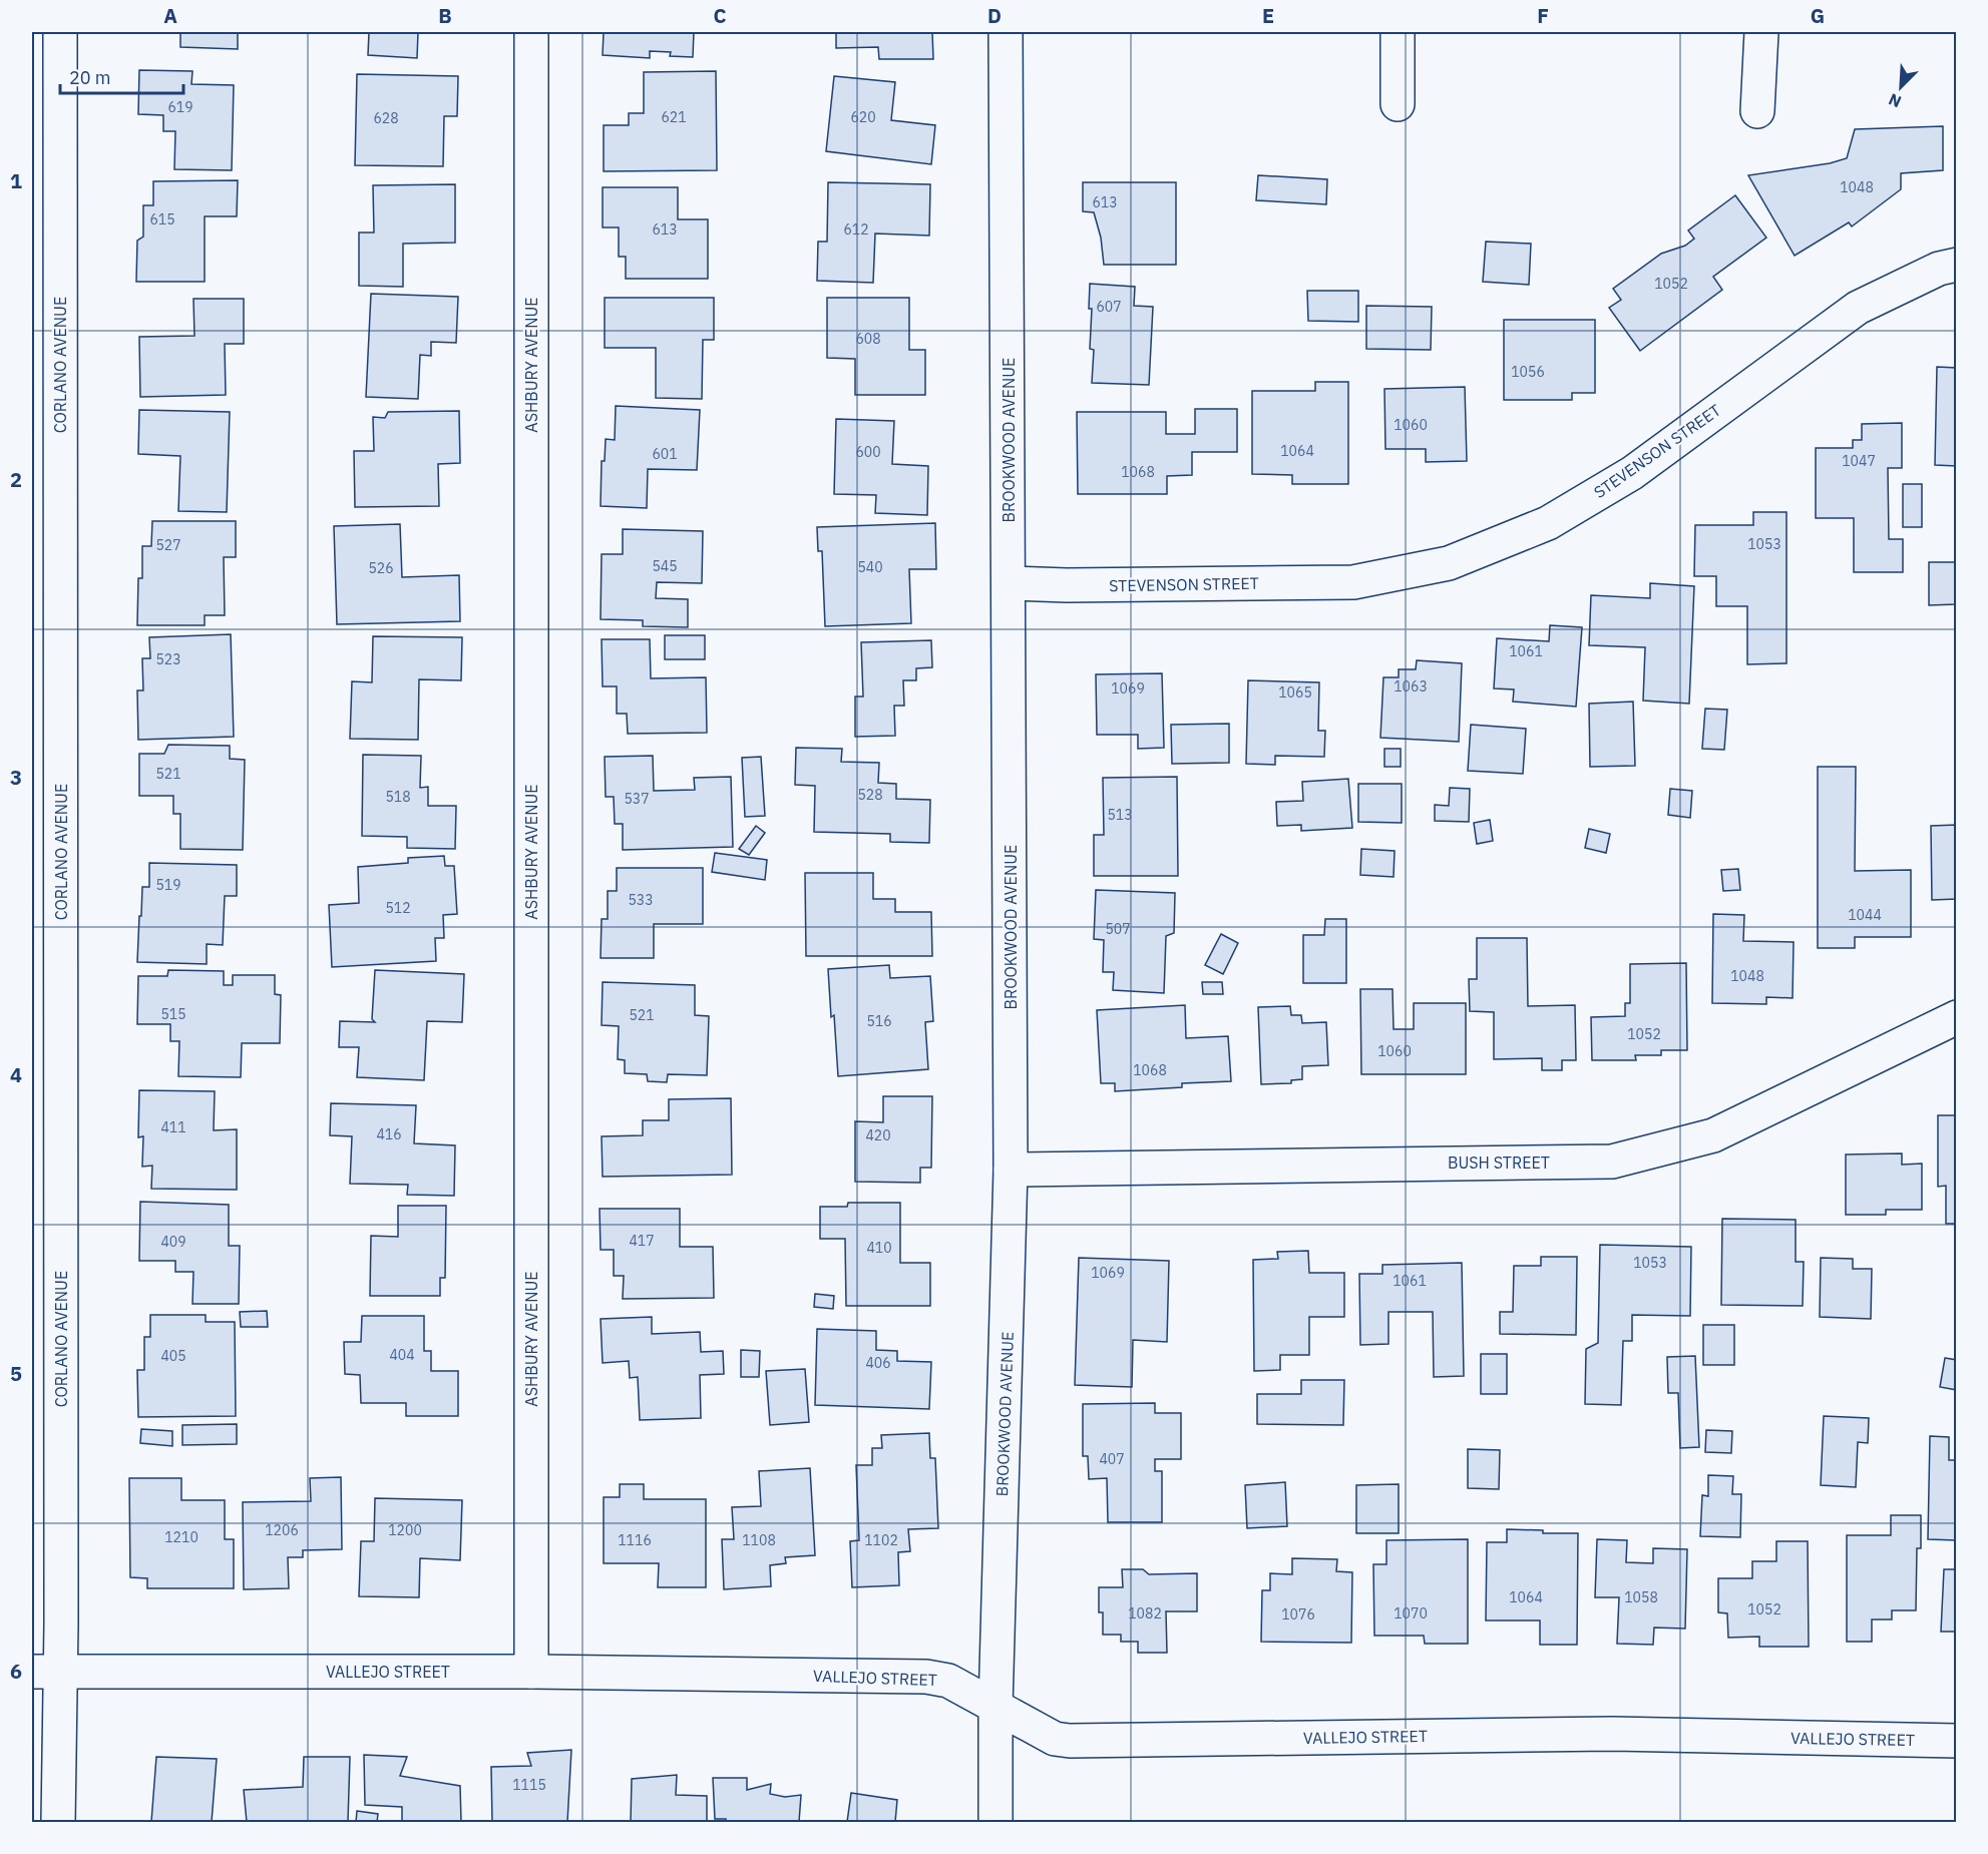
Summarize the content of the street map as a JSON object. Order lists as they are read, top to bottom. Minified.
{"streets":{"street":["CORLANO AVENUE","ASHBURY AVENUE","BROOKWOOD AVENUE","STEVENSON STREET","BUSH STREET","VALLEJO STREET"]},"crossings":[["CORLANO AVENUE","VALLEJO STREET"],["ASHBURY AVENUE","VALLEJO STREET"],["BROOKWOOD AVENUE","STEVENSON STREET"],["BROOKWOOD AVENUE","BUSH STREET"],["BROOKWOOD AVENUE","VALLEJO STREET"]],"house_numbers":["619","621","620","628","1048","613","615","613","612","1052","607","608","1056","1060","1064","600","601","1047","1068","1053","527","545","540","526","1061","523","1063","1069","1065","521","528","518","537","513","519","533","512","1044","507","1048","515","521","516","1052","1060","1068","411","416","420","417","409","410","1053","1069","1061","404","405","406","407","1206","1200","1210","1116","1108","1102","1064","1058","1052","1082","1070","1076","1115"],"scale_bar":"20 m","north":"bottom left","grid":{"columns":["A","B","C","D","E","F","G"],"rows":["1","2","3","4","5","6"]}}
